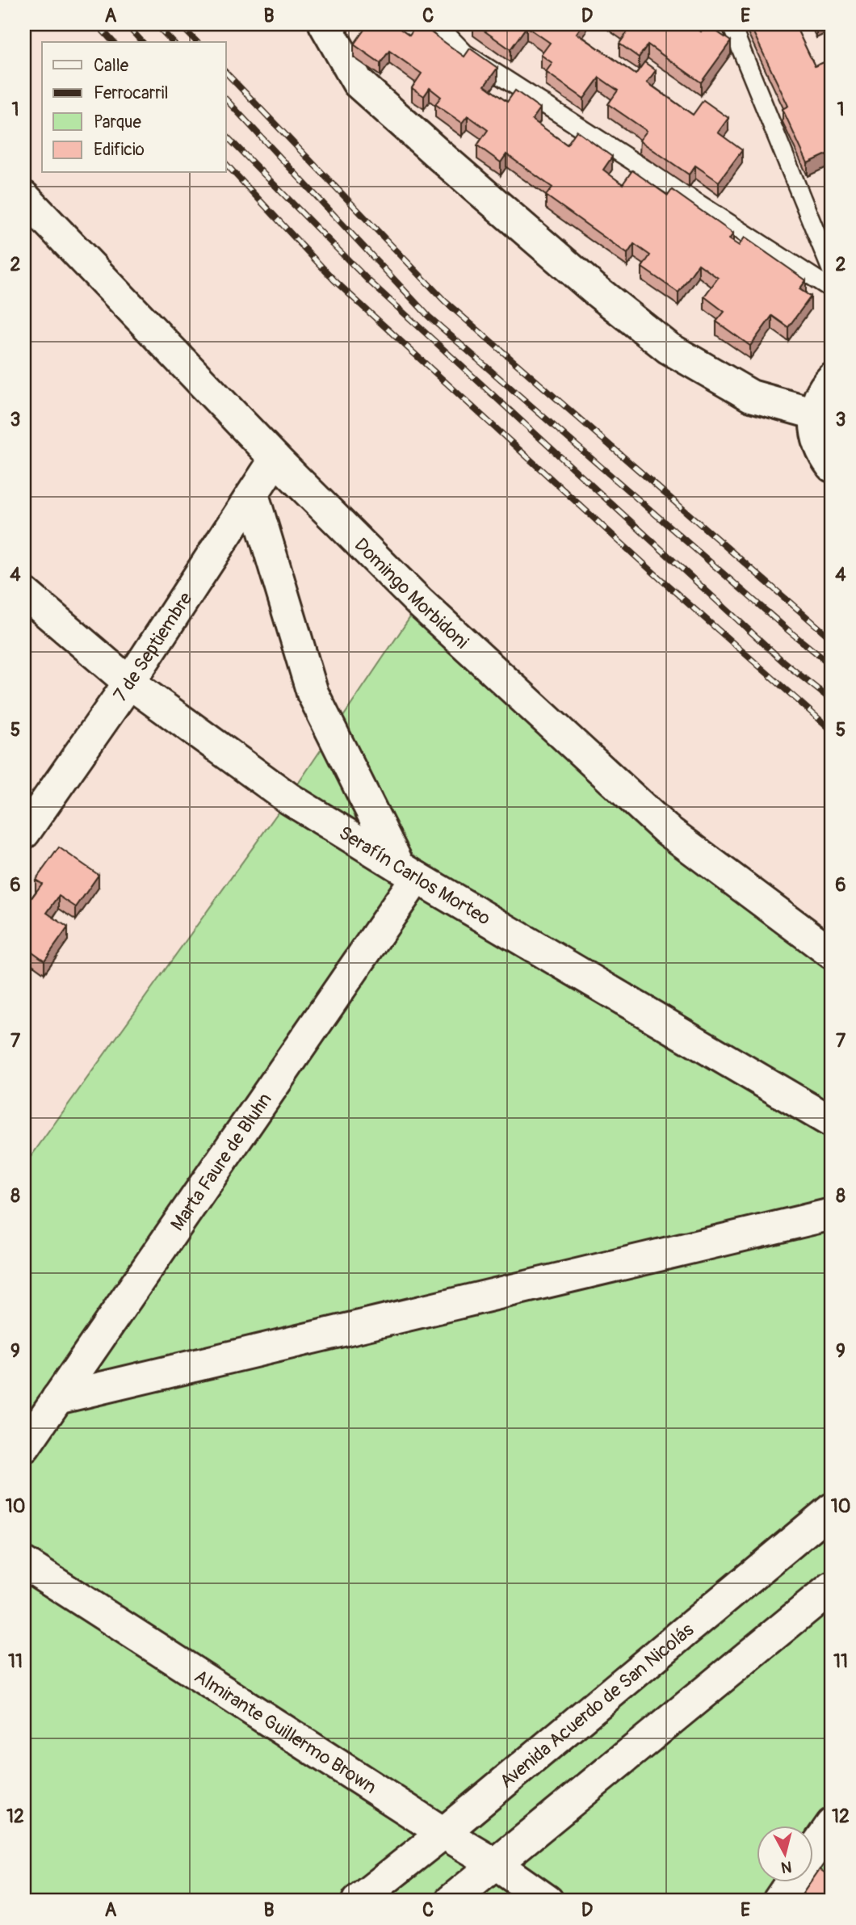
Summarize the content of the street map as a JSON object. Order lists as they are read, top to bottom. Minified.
{"streets":{"street":["Domingo Morbidoni","7 de Septiembre","Serafín Carlos Morteo","Marta Faure de Bluhn","Avenida Acuerdo de San Nicolás","Almirante Guillermo Brown"]},"crossings":[["Domingo Morbidoni","7 de Septiembre"],["7 de Septiembre","Serafín Carlos Morteo"],["Serafín Carlos Morteo","Marta Faure de Bluhn"],["Avenida Acuerdo de San Nicolás","Almirante Guillermo Brown"]],"legend":["Calle","Ferrocarril","Parque","Edificio"],"north":"bottom","grid":{"columns":["A","B","C","D","E"],"rows":["1","2","3","4","5","6","7","8","9","10","11","12"]}}
